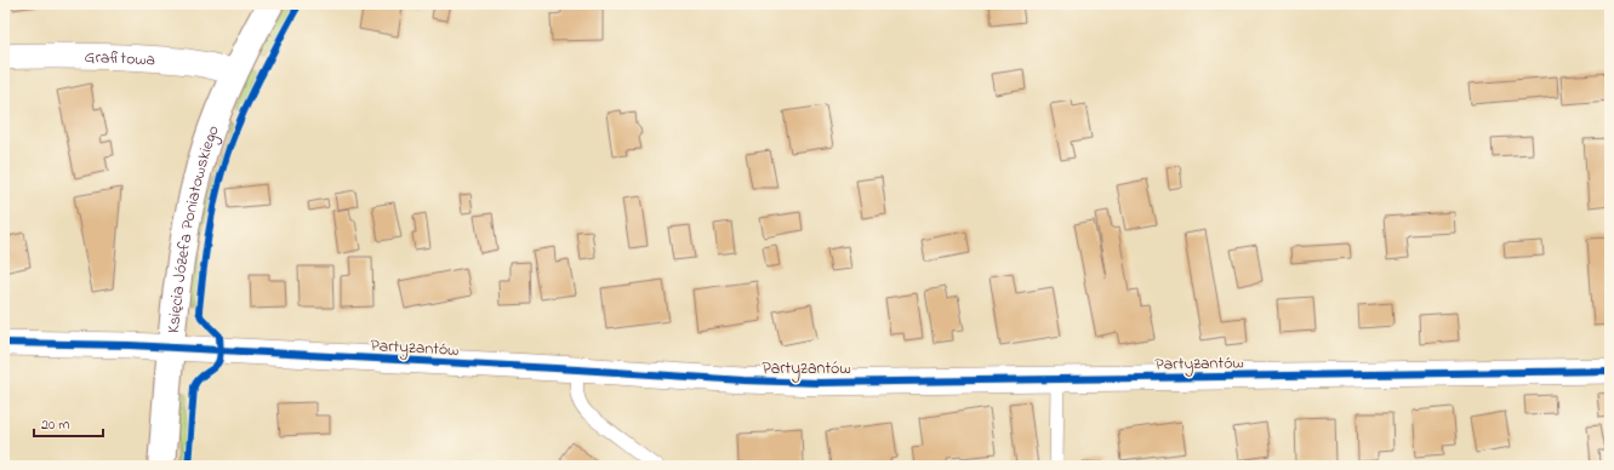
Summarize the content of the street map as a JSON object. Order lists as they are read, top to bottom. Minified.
{"streets":{"street":["Grafitowa","Księcia Józefa Poniatowskiego","Partyzantów"]},"crossings":[["Grafitowa","Księcia Józefa Poniatowskiego"],["Księcia Józefa Poniatowskiego","Partyzantów"]],"scale_bar":"20 m"}
